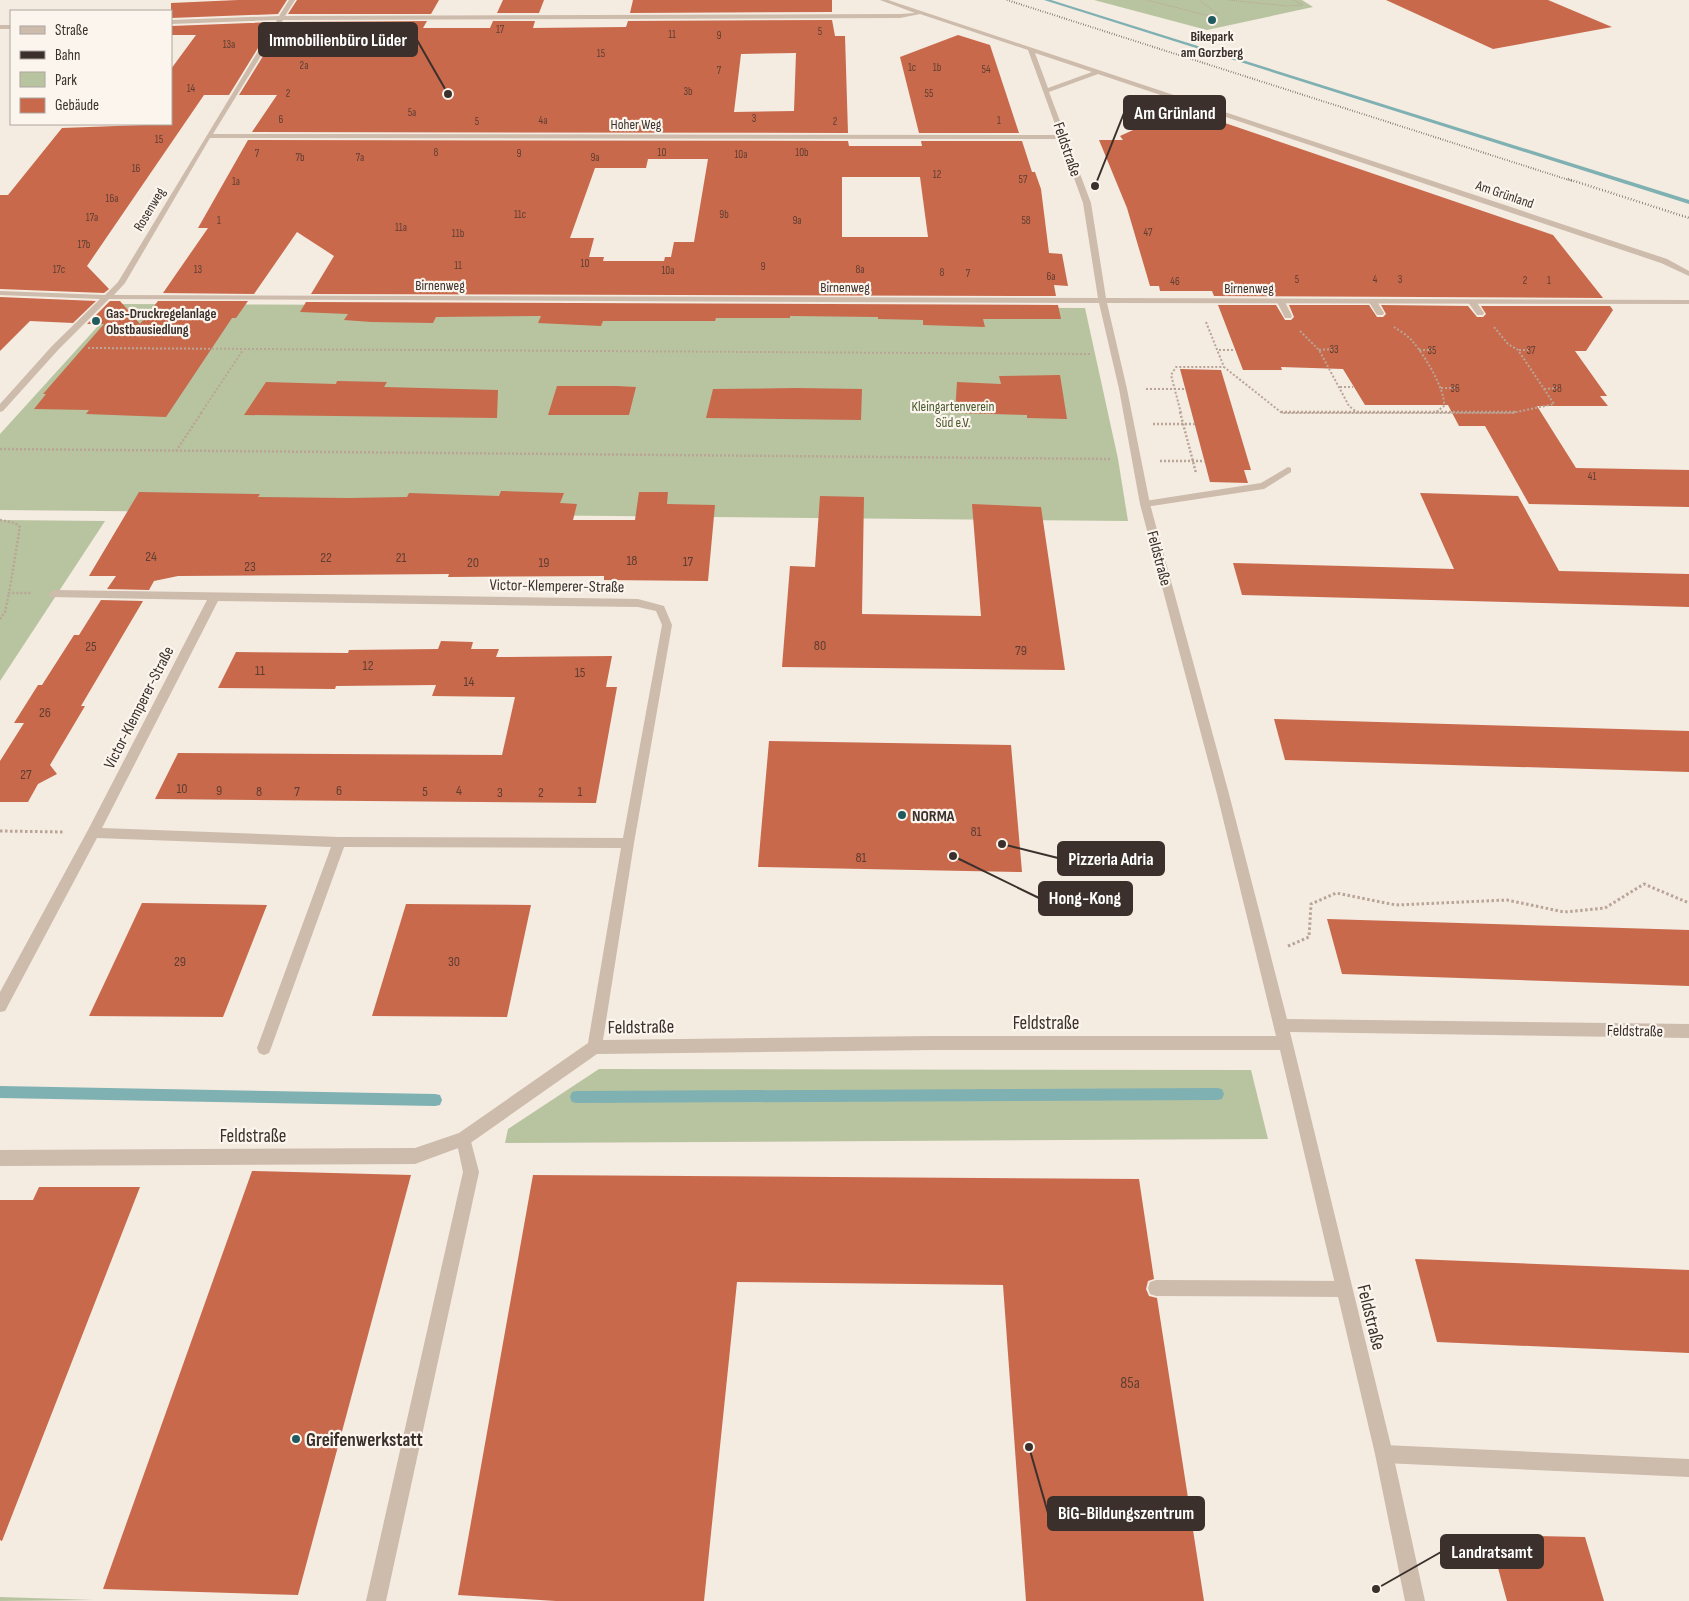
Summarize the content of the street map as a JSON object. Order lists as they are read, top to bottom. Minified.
{"streets":{"street":["Hoher Weg","Feldstraße","Am Grünland","Rosenweg","Birnenweg","Victor-Klemperer-Straße"]},"crossings":[["Hoher Weg","Feldstraße"],["Hoher Weg","Rosenweg"],["Feldstraße","Am Grünland"],["Feldstraße","Birnenweg"],["Feldstraße","Victor-Klemperer-Straße"],["Rosenweg","Birnenweg"]],"parks":["Kleingartenverein Süd e.V."],"places":["Bikepark am Gorzberg","Immobilienbüro Lüder","Am Grünland","Gas-Druckregelanlage Obstbausiedlung","NORMA","Pizzeria Adria","Hong-Kong","Greifenwerkstatt","BiG-Bildungszentrum","Landratsamt"],"house_numbers":["17","5","11","9","13a","15","2a","1c","1b","54","7","14","3b","2","55","5a","3","6","4a","1","5","2","15","8","10","10b","7","9","10a","7b","7a","9a","16","12","57","1a","16a","11c","9b","17a","1","9a","58","11a","47","11b","17b","10","11","9","17c","13","8a","10a","8","7","6a","5","4","3","2","1","46","33","35","37","36","38","41","24","22","21","18","17","20","19","23","80","25","79","12","11","15","14","26","27","10","9","6","4","8","7","5","1","3","2","81","81","29","30","85a"],"legend":["Straße","Bahn","Park","Gebäude"]}
